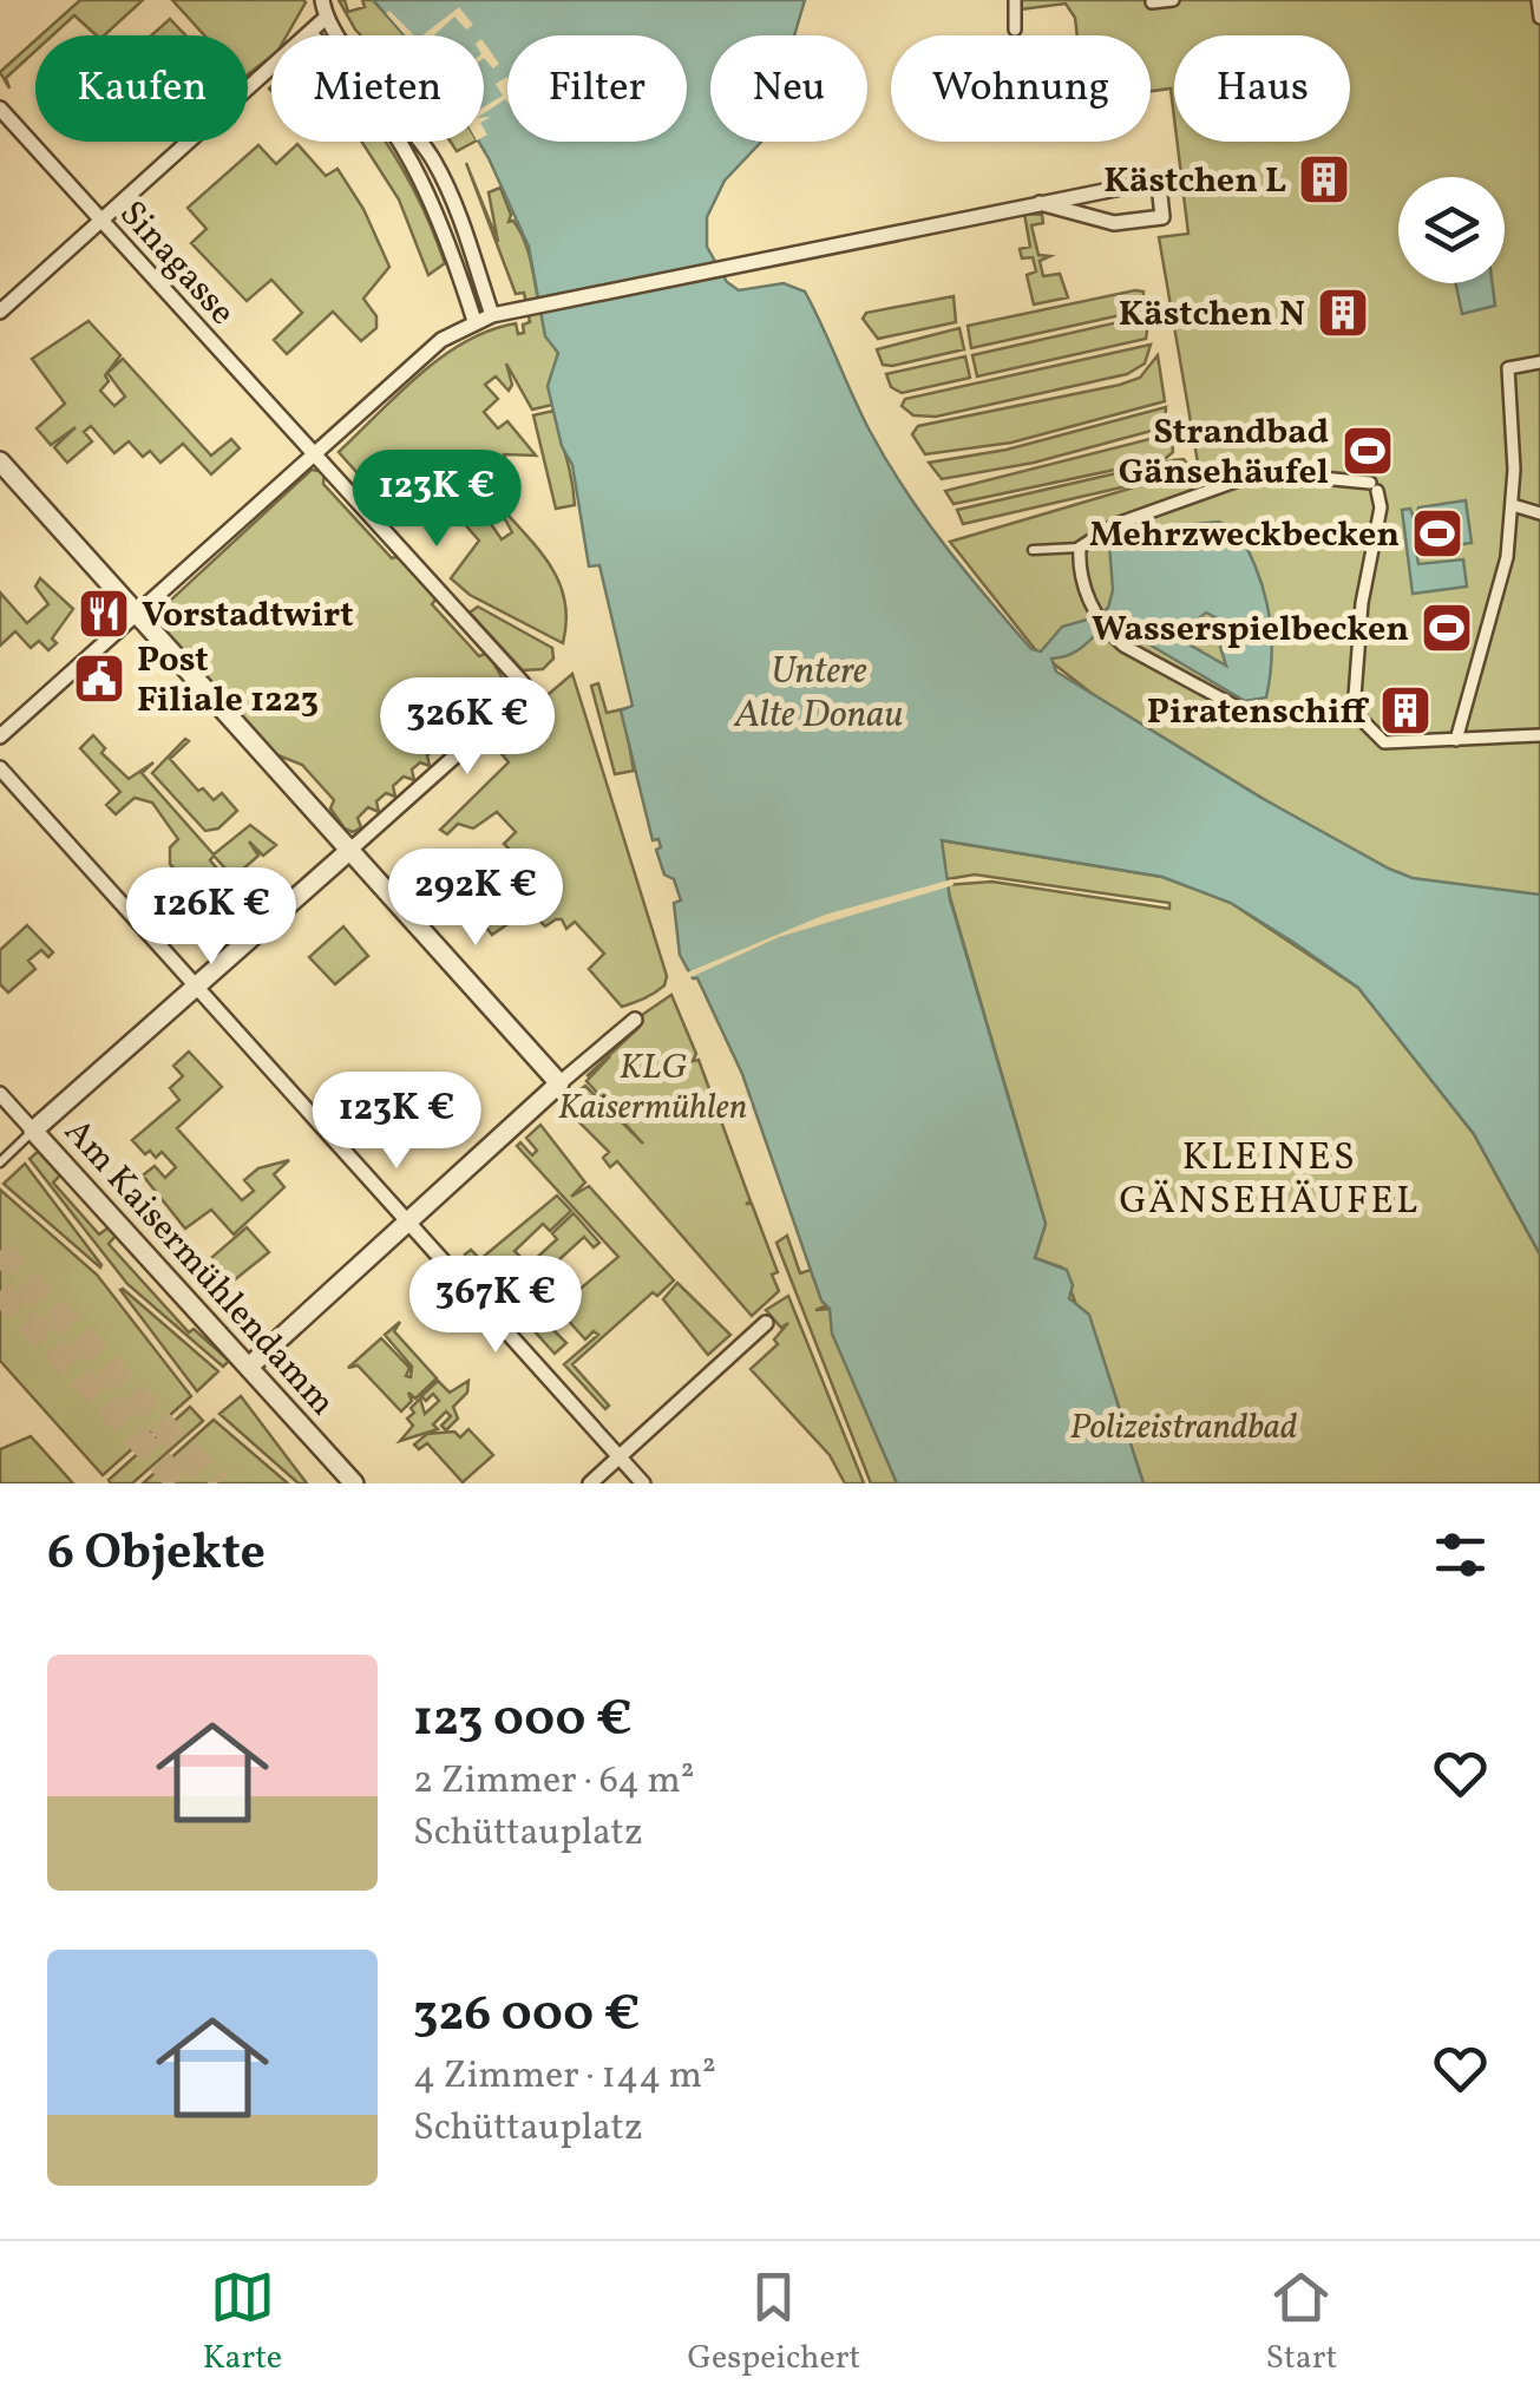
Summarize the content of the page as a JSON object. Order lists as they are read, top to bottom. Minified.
{"streets":{"street":["Sinagasse","Am Kaisermühlendamm"]},"districts":["KLEINES GÄNSEHÄUFEL"],"water":["Untere Alte Donau"],"parks":["KLG Kaisermühlen","Polizeistrandbad"],"places":{"building":["Kästchen L","Kästchen N","Piratenschiff"],"sports":["Strandbad Gänsehäufel","Mehrzweckbecken","Wasserspielbecken"],"restaurant":["Vorstadtwirt"],"public building":["Post Filiale 1223"]},"page":{"chip":["Kaufen","Mieten","Filter","Neu","Wohnung","Haus"],"price":["123K €","326K €","292K €","126K €","123K €","367K €"],"heading":"6 Objekte","list":[{"name":"123 000 €","note":"2 Zimmer · 64 m² · Schüttauplatz"},{"name":"326 000 €","note":"4 Zimmer · 144 m² · Schüttauplatz"}],"tabs":["Karte","Gespeichert","Start"]}}
